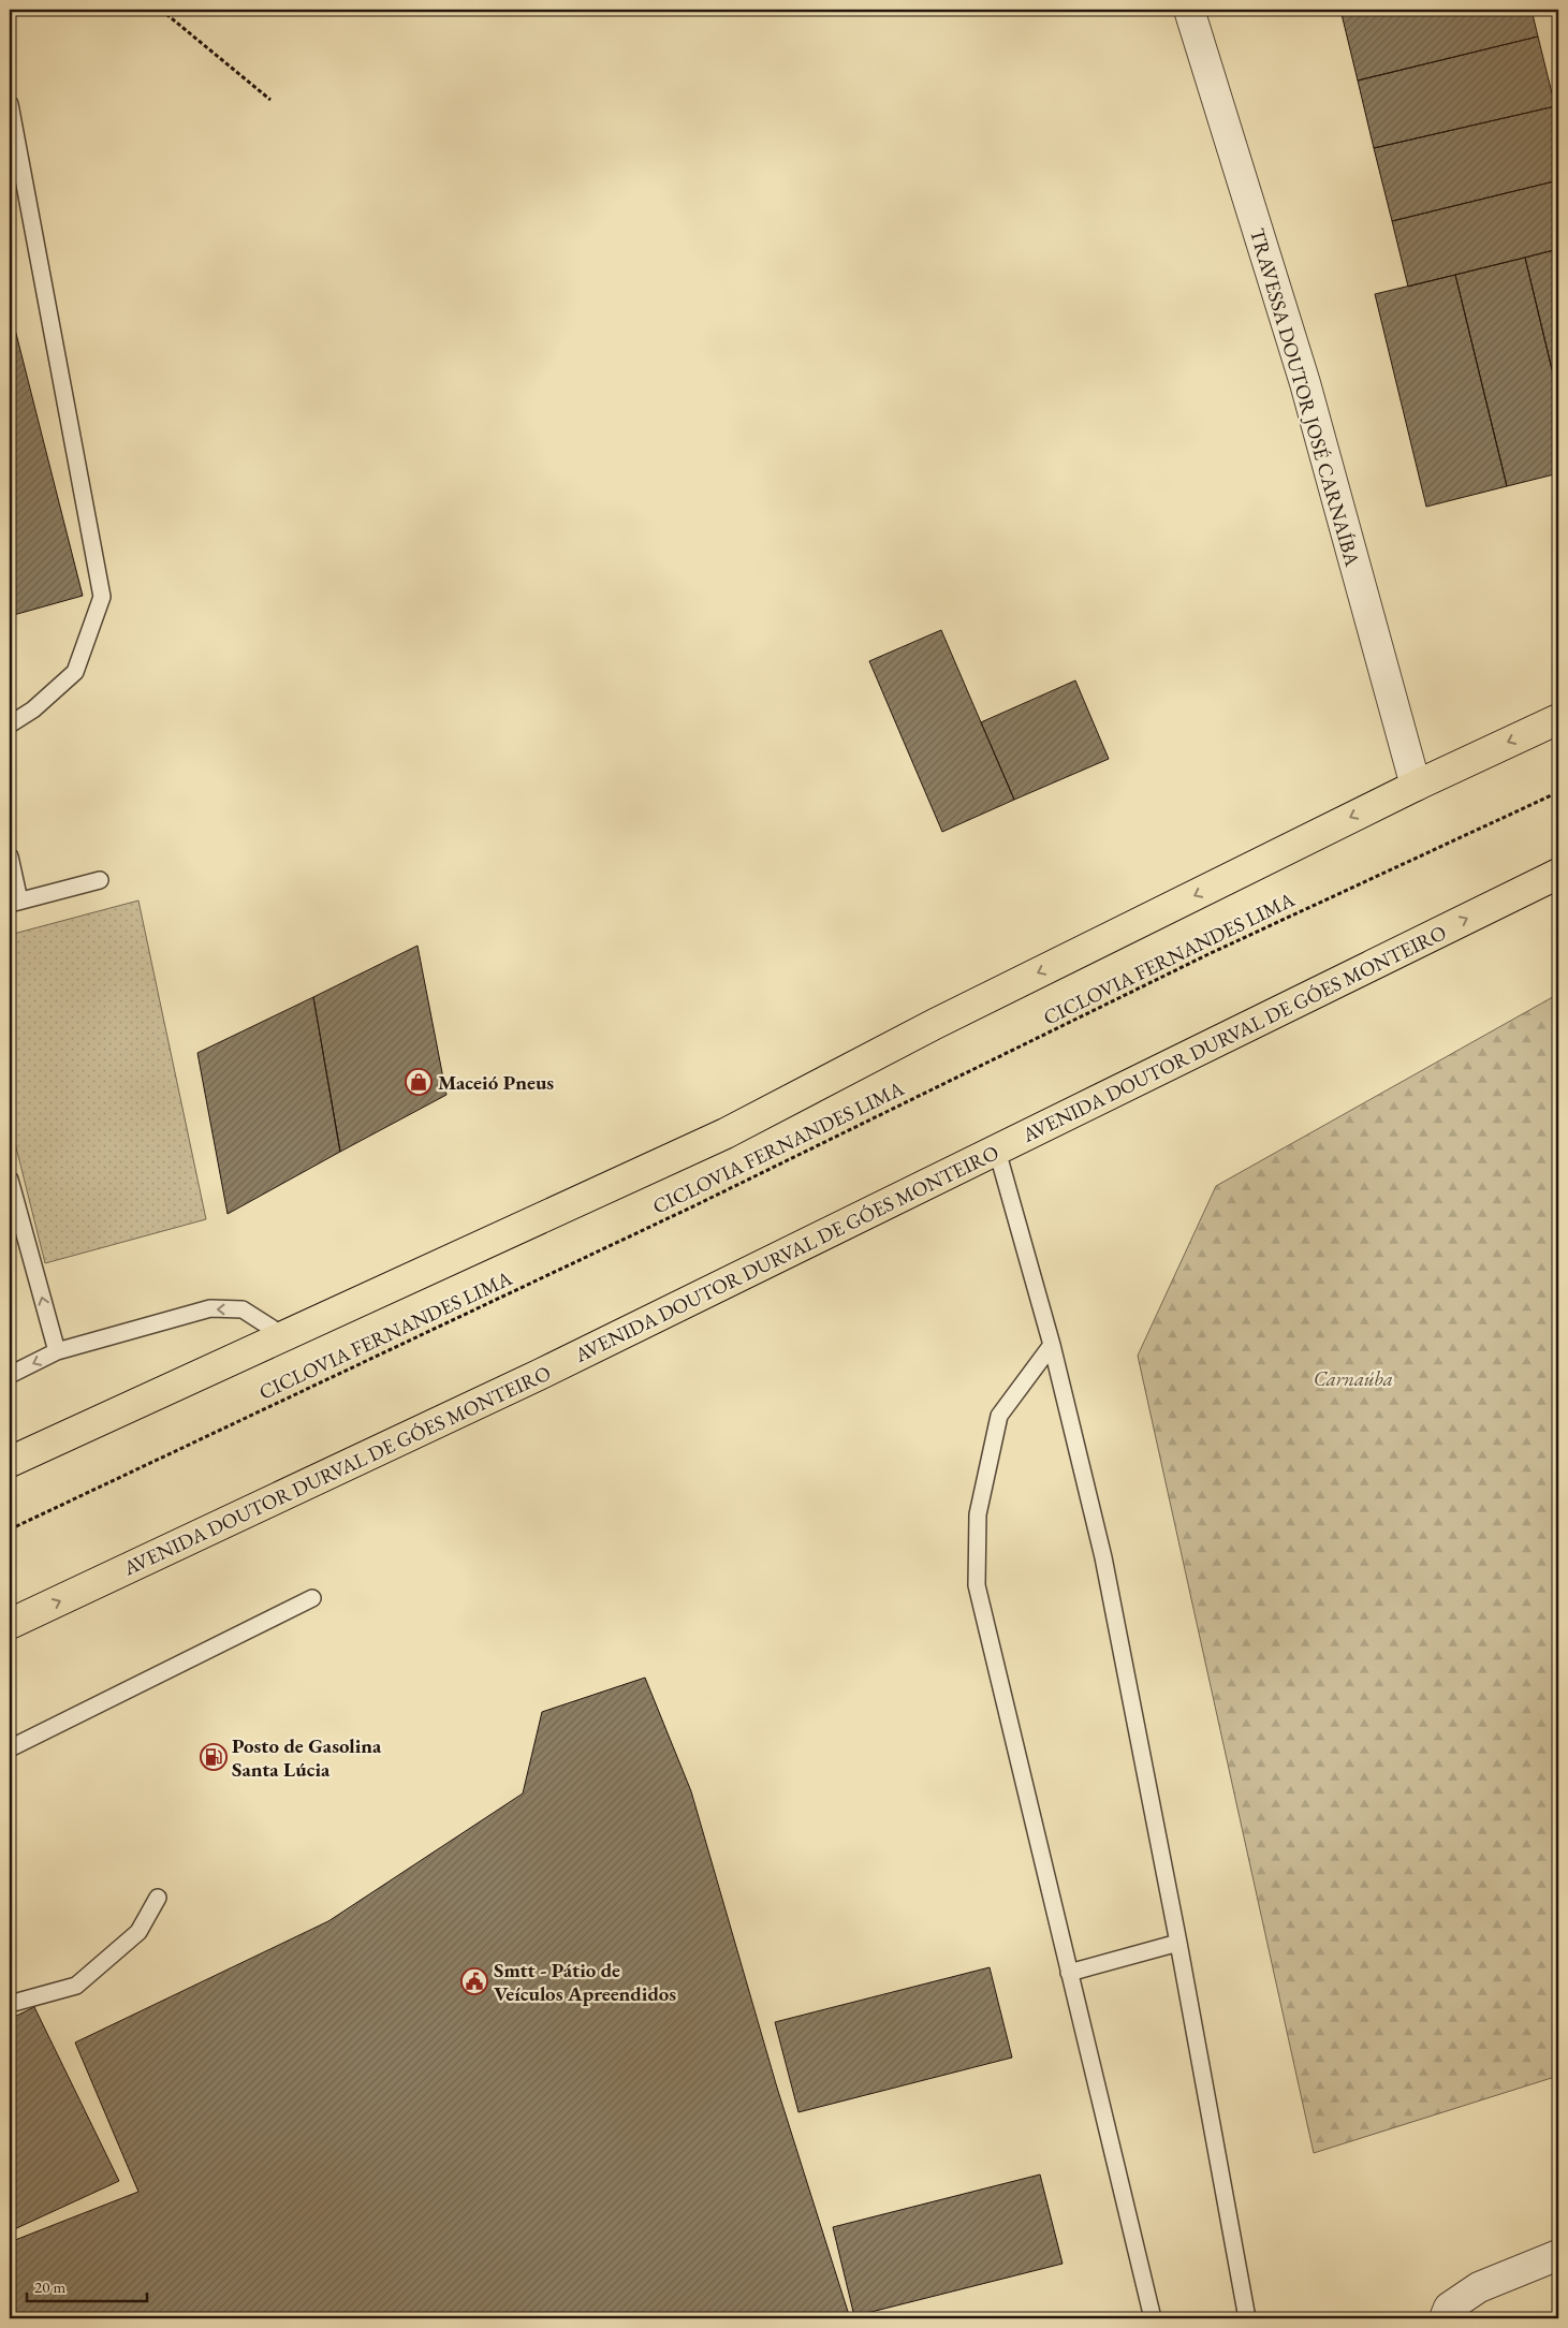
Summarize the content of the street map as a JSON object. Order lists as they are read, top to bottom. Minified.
{"streets":{"highway":["AVENIDA DOUTOR DURVAL DE GÓES MONTEIRO"],"street":["TRAVESSA DOUTOR JOSÉ CARNAÍBA"],"path":["CICLOVIA FERNANDES LIMA"]},"parks":["Carnaúba"],"places":{"shop":["Maceió Pneus"],"fuel station":["Posto de Gasolina Santa Lúcia"],"public building":["Smtt - Pátio de Veículos Apreendidos"]},"scale_bar":"20 m"}
